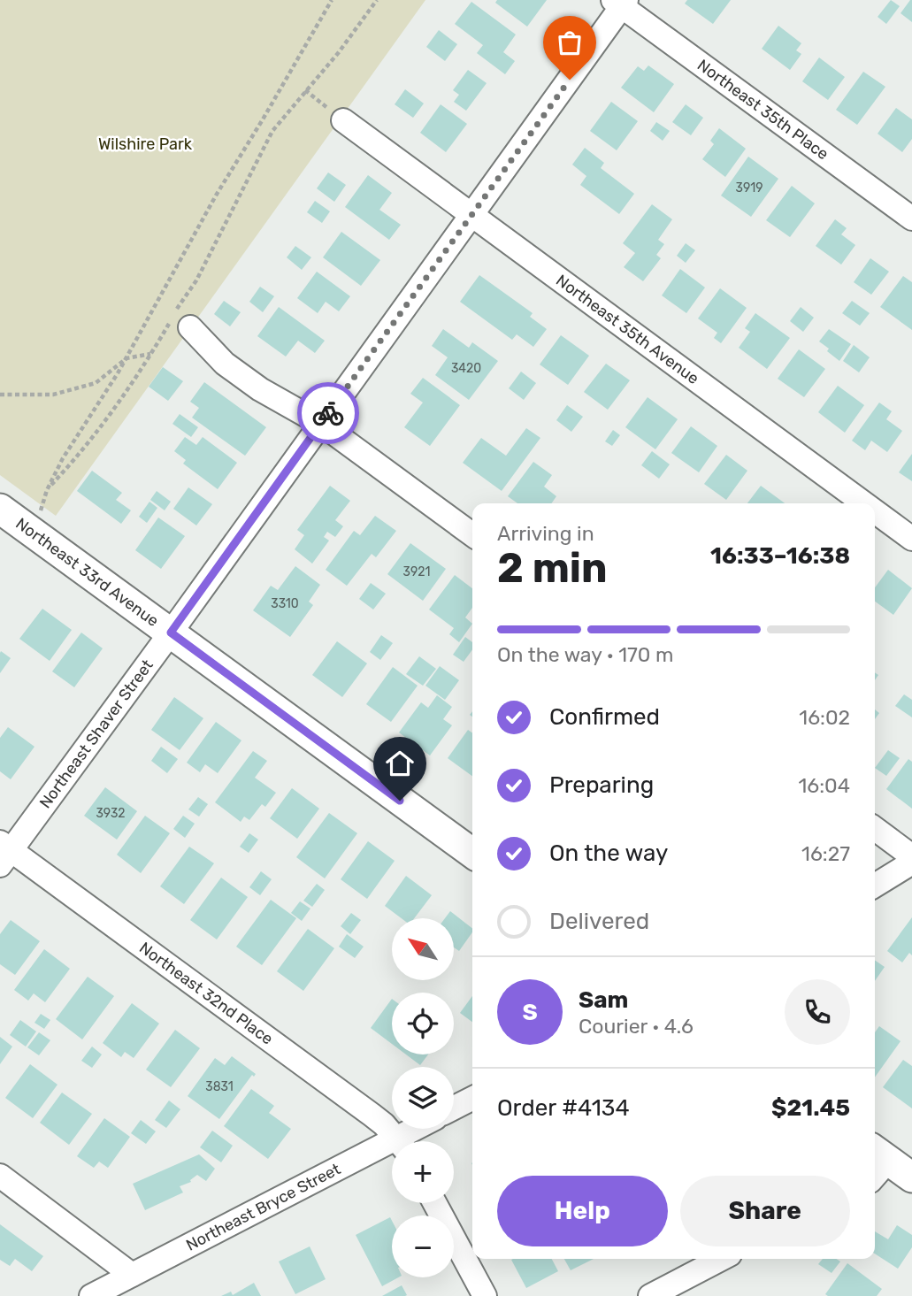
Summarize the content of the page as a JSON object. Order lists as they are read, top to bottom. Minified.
{"streets":{"main road":["Northeast 33rd Avenue"],"street":["Northeast 35th Place","Northeast 35th Avenue","Northeast Shaver Street","Northeast 32nd Place","Northeast Bryce Street"]},"crossings":[["Northeast 35th Place","Northeast Shaver Street"],["Northeast 35th Avenue","Northeast Shaver Street"],["Northeast 33rd Avenue","Northeast Shaver Street"],["Northeast Shaver Street","Northeast 32nd Place"]],"parks":["Wilshire Park"],"house_numbers":["3919","3420","3921","3310","3932","3831"],"north":"top left","page":{"heading":["2 min","Arriving in","16:33–16:38"],"panel":["Sam","Courier · 4.6","Order #4134","$21.45"],"bar":"On the way · 170 m","list":[["Confirmed","16:02"],["Preparing","16:04"],["On the way","16:27"],"Delivered"],"map_buttons":["+","−"],"round":"S","buttons":["Help","Share"]}}
